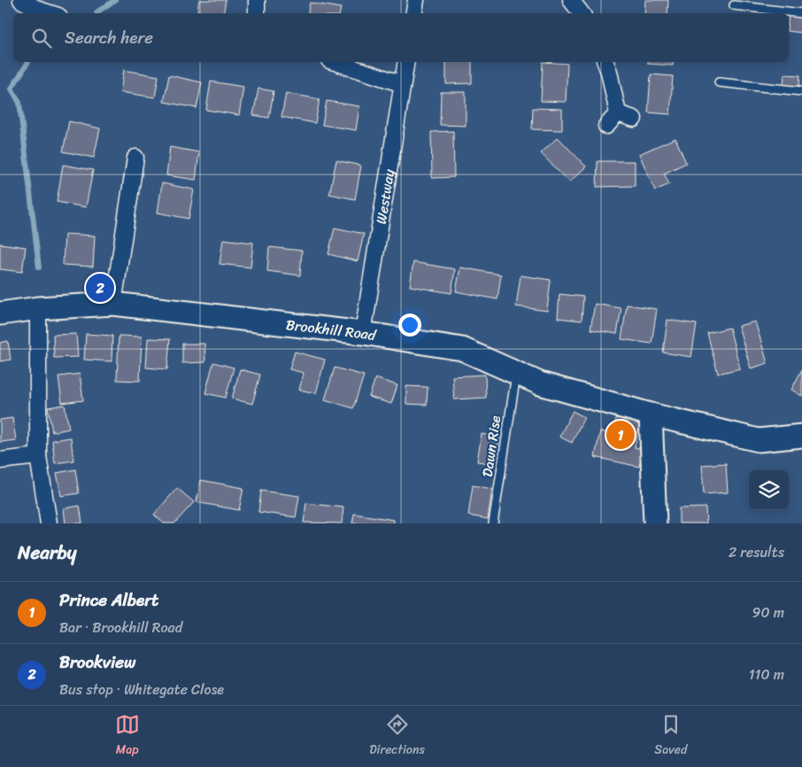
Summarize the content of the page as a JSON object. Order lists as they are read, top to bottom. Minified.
{"streets":{"street":["Westway","Brookhill Road"],"lane":["Dawn Rise"]},"crossings":[["Westway","Brookhill Road"],["Brookhill Road","Dawn Rise"]],"page":{"search":"Search here","pins":["2","1"],"heading":["Nearby","2 results"],"list":[{"mark":"1","name":"Prince Albert","note":"Bar · Brookhill Road","value":"90 m"},{"mark":"2","name":"Brookview","note":"Bus stop · Whitegate Close","value":"110 m"}],"nav":["Map","Directions","Saved"]}}
